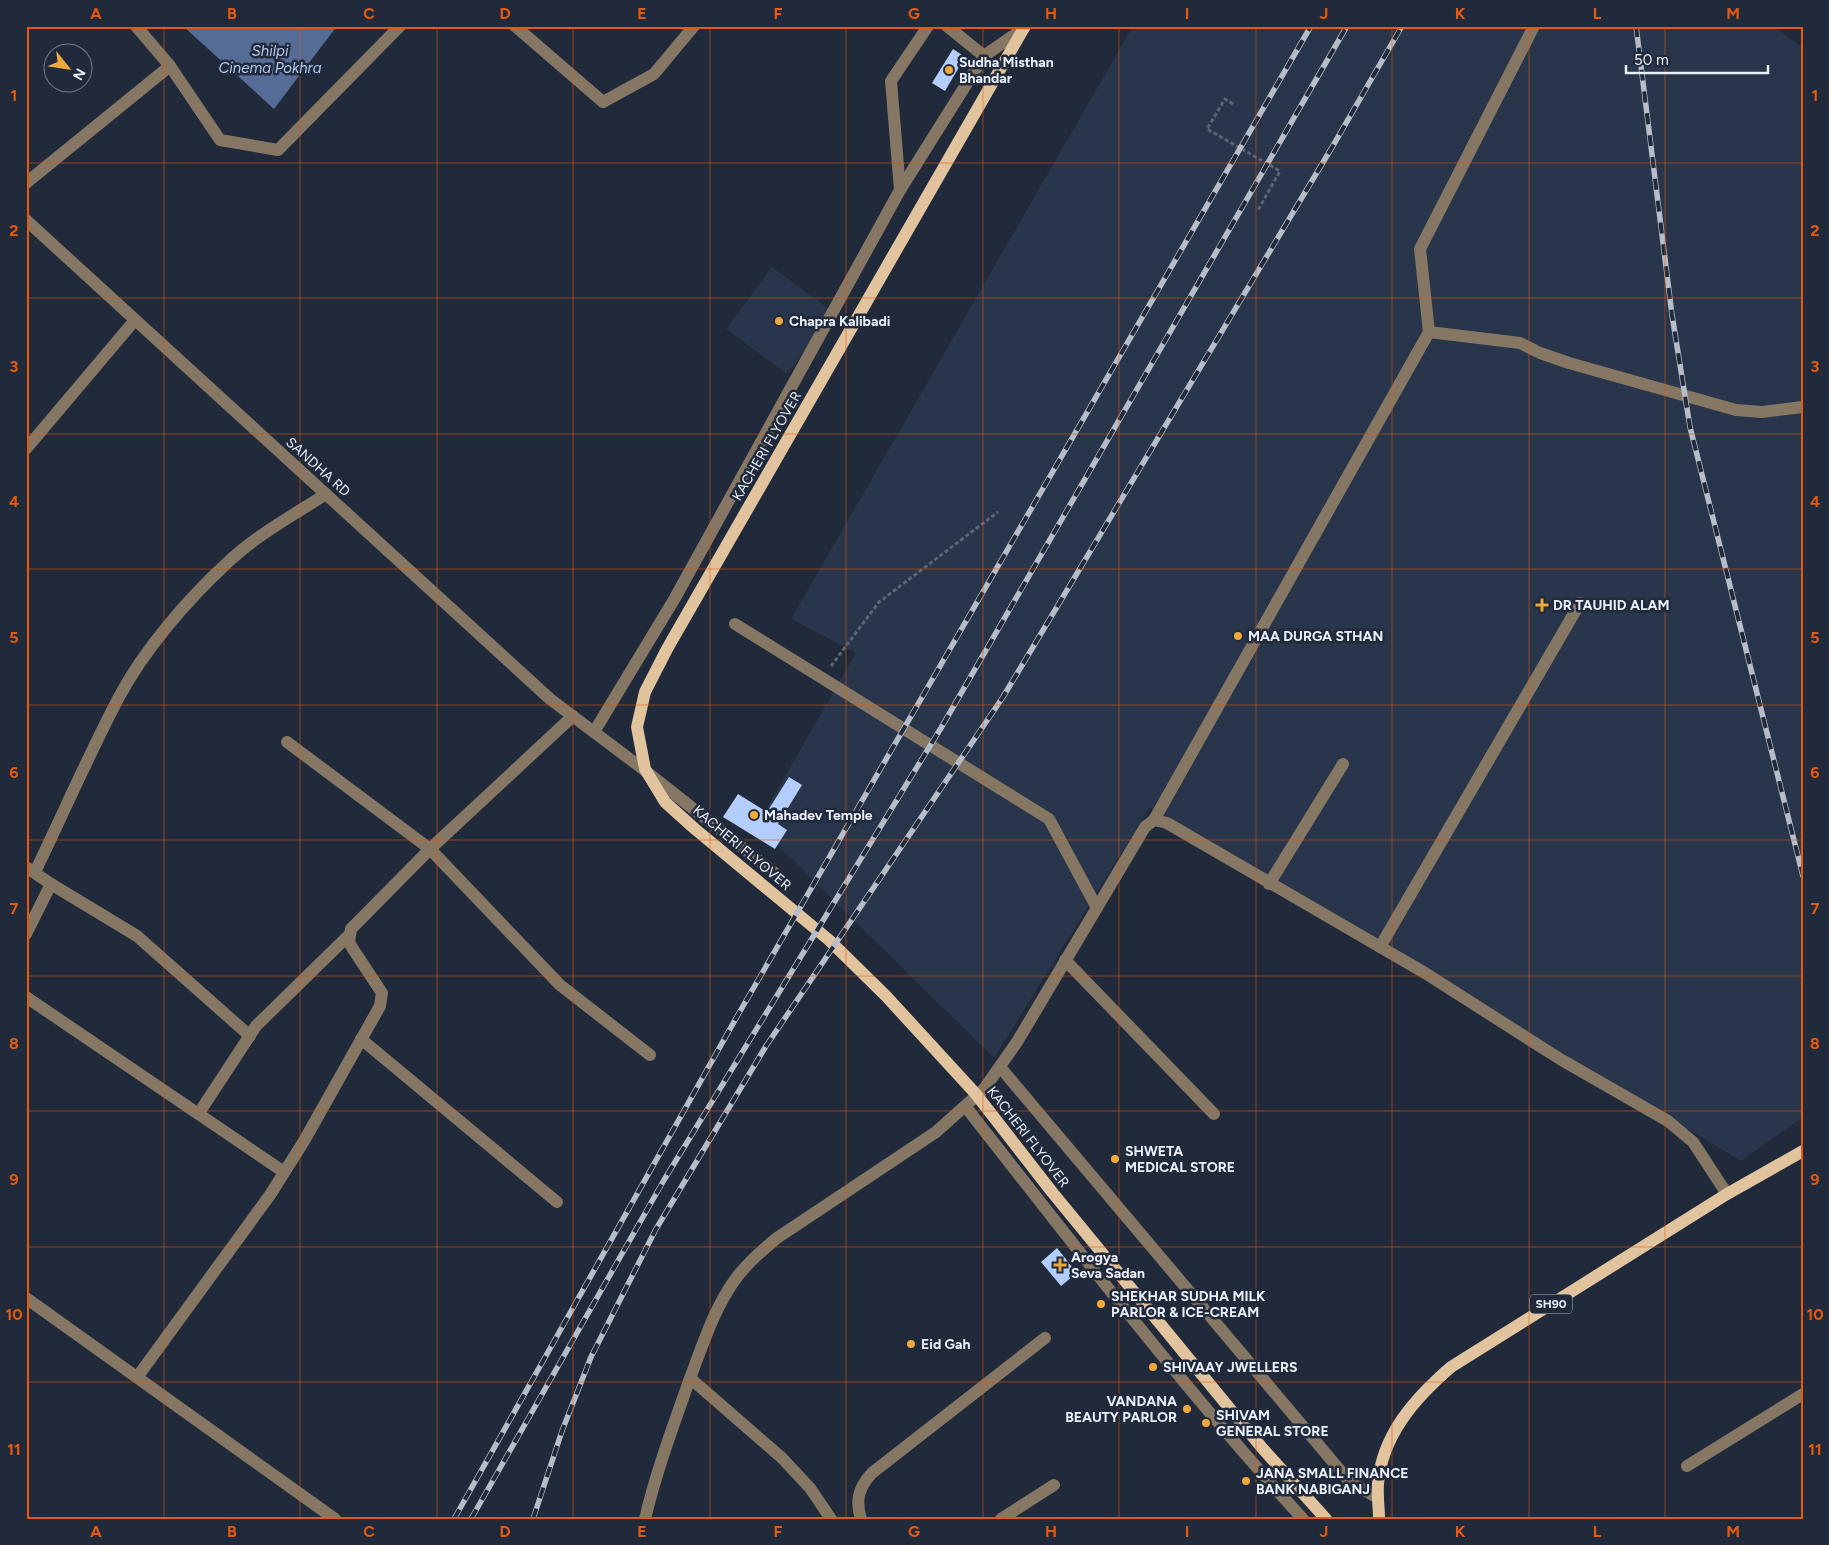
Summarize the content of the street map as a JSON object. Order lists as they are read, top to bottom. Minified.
{"streets":{"main road":["KACHERI FLYOVER","SH90"],"street":["SANDHA RD"]},"water":["Shilpi Cinema Pokhra"],"places":{"other":["Sudha Misthan Bhandar","Chapra Kalibadi","MAA DURGA STHAN","Mahadev Temple","SHWETA MEDICAL STORE","SHEKHAR SUDHA MILK PARLOR & ICE-CREAM","Eid Gah","SHIVAAY JWELLERS","VANDANA BEAUTY PARLOR","SHIVAM GENERAL STORE","JANA SMALL FINANCE BANK NABIGANJ"],"health":["DR TAUHID ALAM","Arogya Seva Sadan"]},"scale_bar":"50 m","north":"bottom right","grid":{"columns":["A","B","C","D","E","F","G","H","I","J","K","L","M"],"rows":["1","2","3","4","5","6","7","8","9","10","11"]}}
